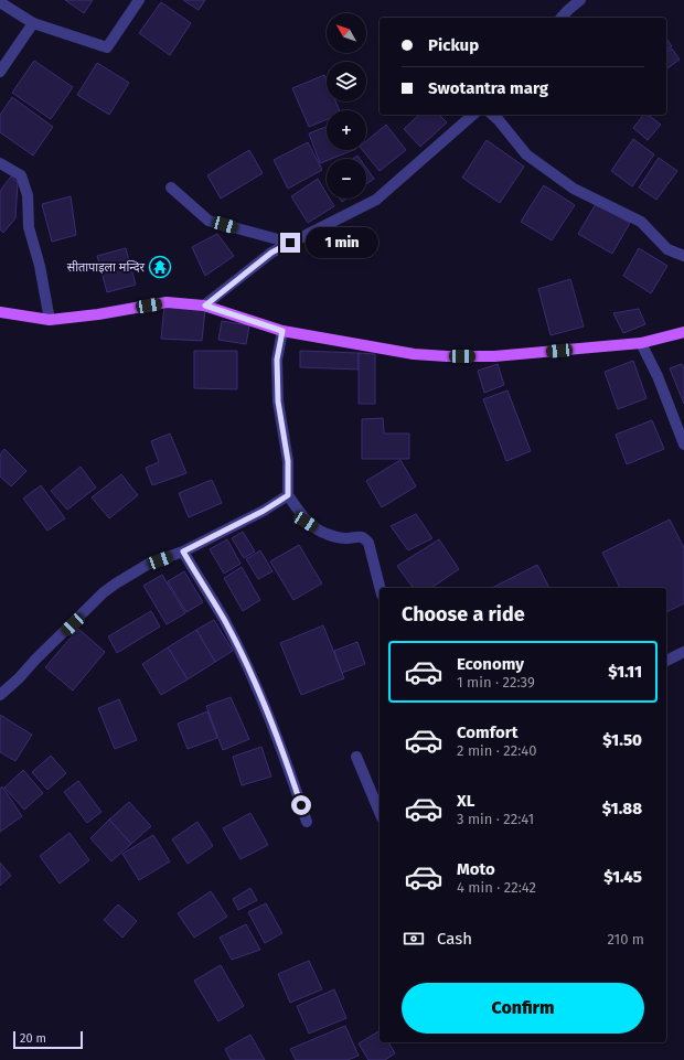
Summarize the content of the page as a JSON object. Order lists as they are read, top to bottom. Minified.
{"places":{"temple":["सीतापाइला मन्दिर"]},"scale_bar":"20 m","north":"top left","page":{"map_buttons":["+","−"],"banner":["Pickup","Swotantra marg"],"bubble":"1 min","heading":"Choose a ride","list":[{"name":"Economy","note":"1 min · 22:39","value":"$1.11"},{"name":"Comfort","note":"2 min · 22:40","value":"$1.50"},{"name":"XL","note":"3 min · 22:41","value":"$1.88"},{"name":"Moto","note":"4 min · 22:42","value":"$1.45"}],"pay":["Cash","210 m"],"buttons":"Confirm","scale":"20 m"}}
